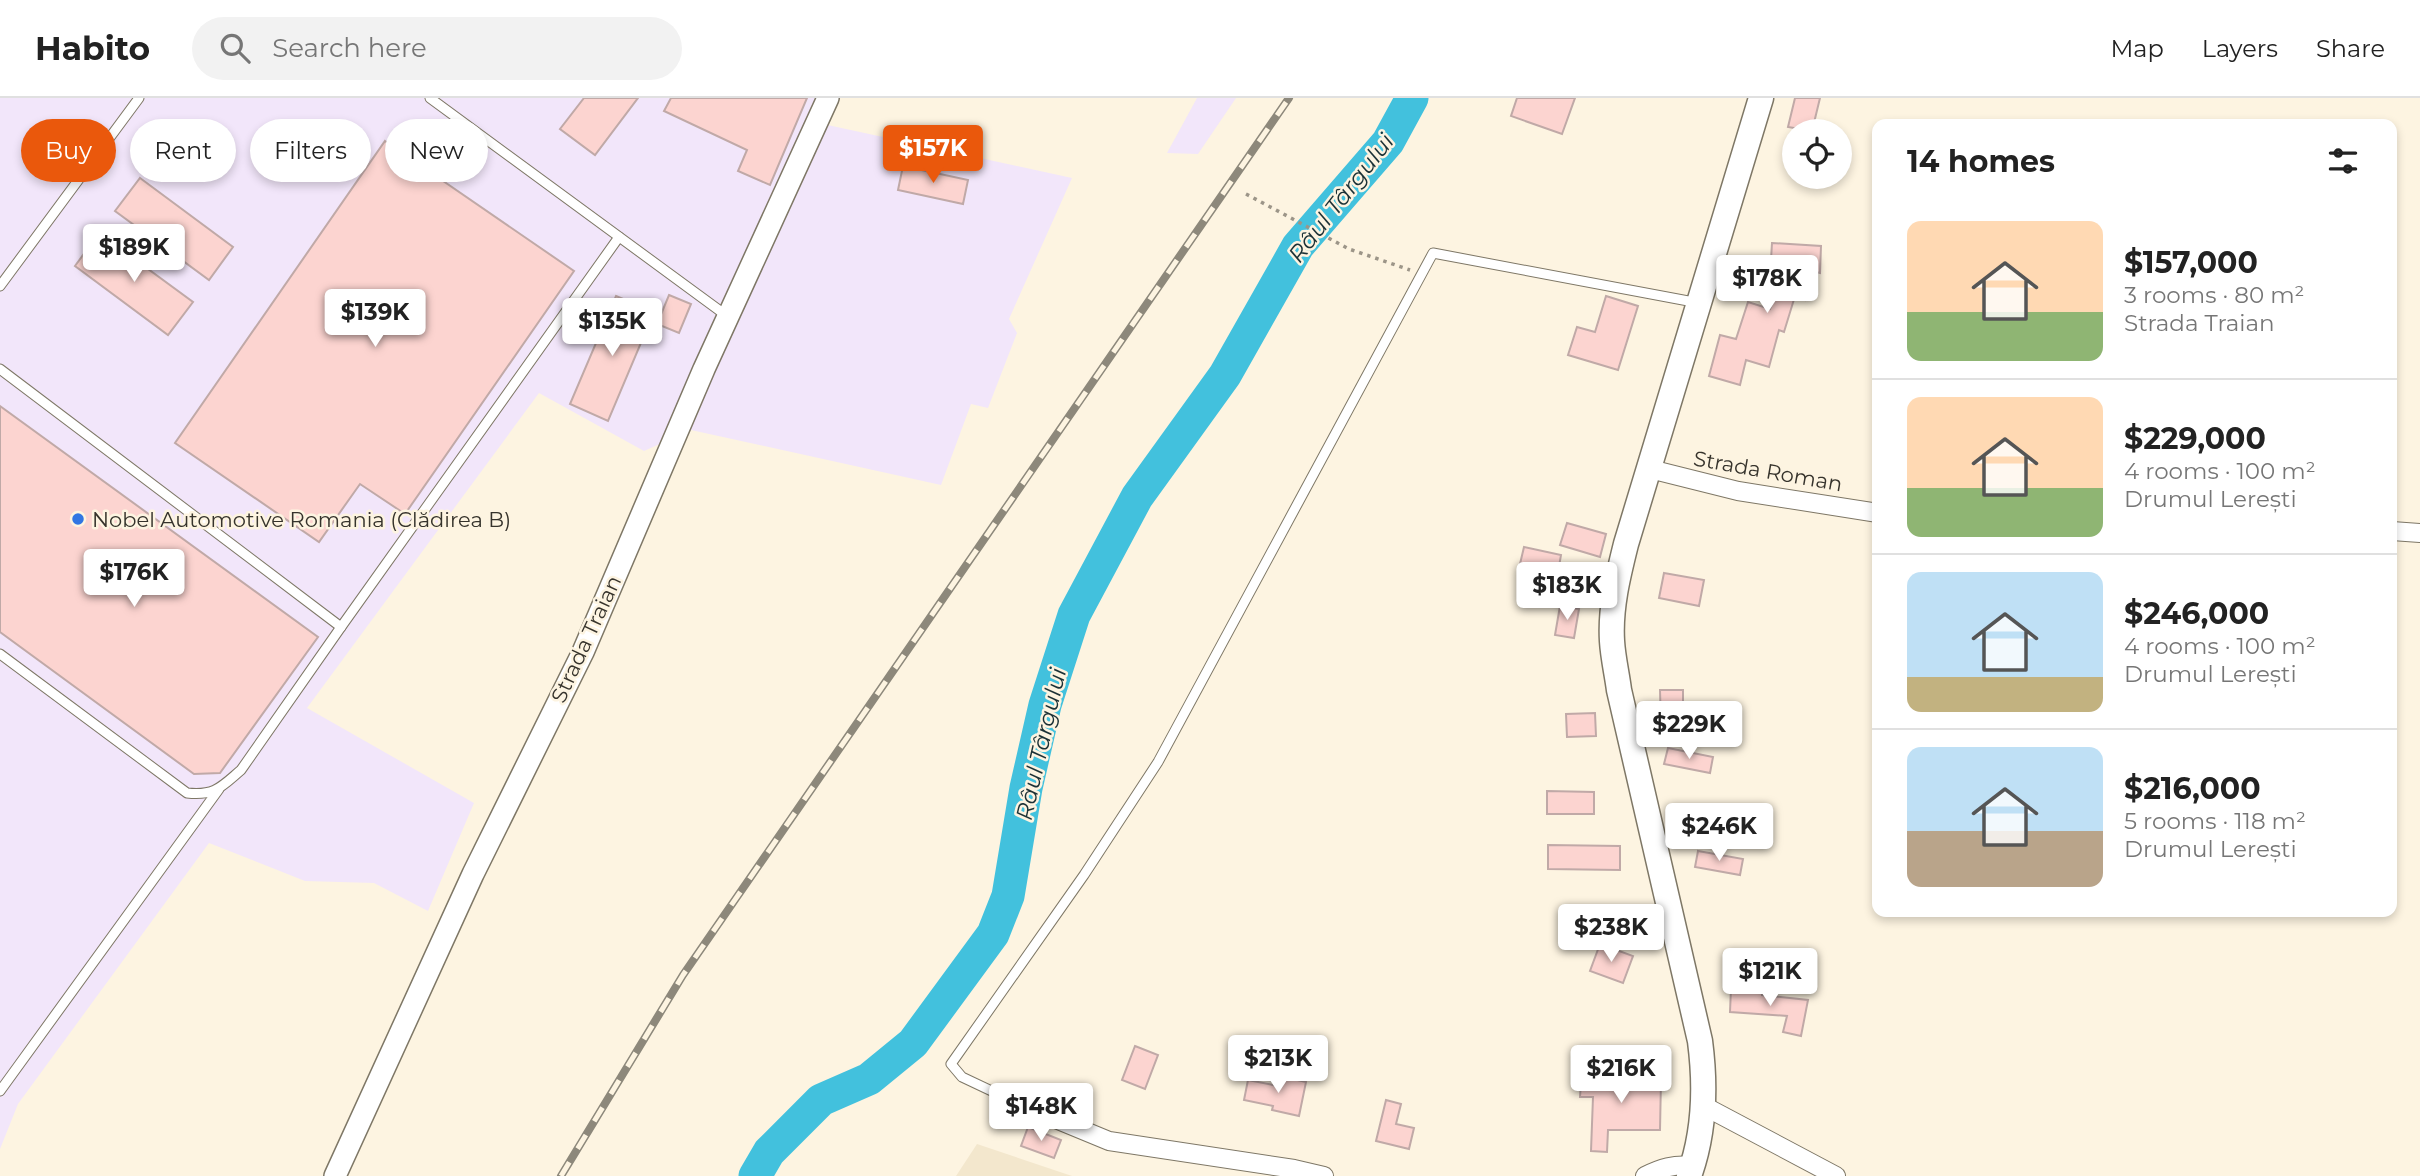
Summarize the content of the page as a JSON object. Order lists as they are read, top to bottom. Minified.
{"streets":{"street":["Strada Roman","Strada Traian"]},"water":["Râul Târgului"],"places":["Nobel Automotive Romania (Clădirea B)"],"page":{"header":"Habito","search":"Search here","nav":["Map","Layers","Share"],"chip":["Buy","Rent","Filters","New"],"heading":"14 homes","price":["$157K","$189K","$178K","$139K","$135K","$176K","$183K","$229K","$246K","$238K","$121K","$213K","$216K","$148K"],"list":[{"name":"$157,000","note":"3 rooms · 80 m² · Strada Traian"},{"name":"$229,000","note":"4 rooms · 100 m² · Drumul Lerești"},{"name":"$246,000","note":"4 rooms · 100 m² · Drumul Lerești"},{"name":"$216,000","note":"5 rooms · 118 m² · Drumul Lerești"}]}}
